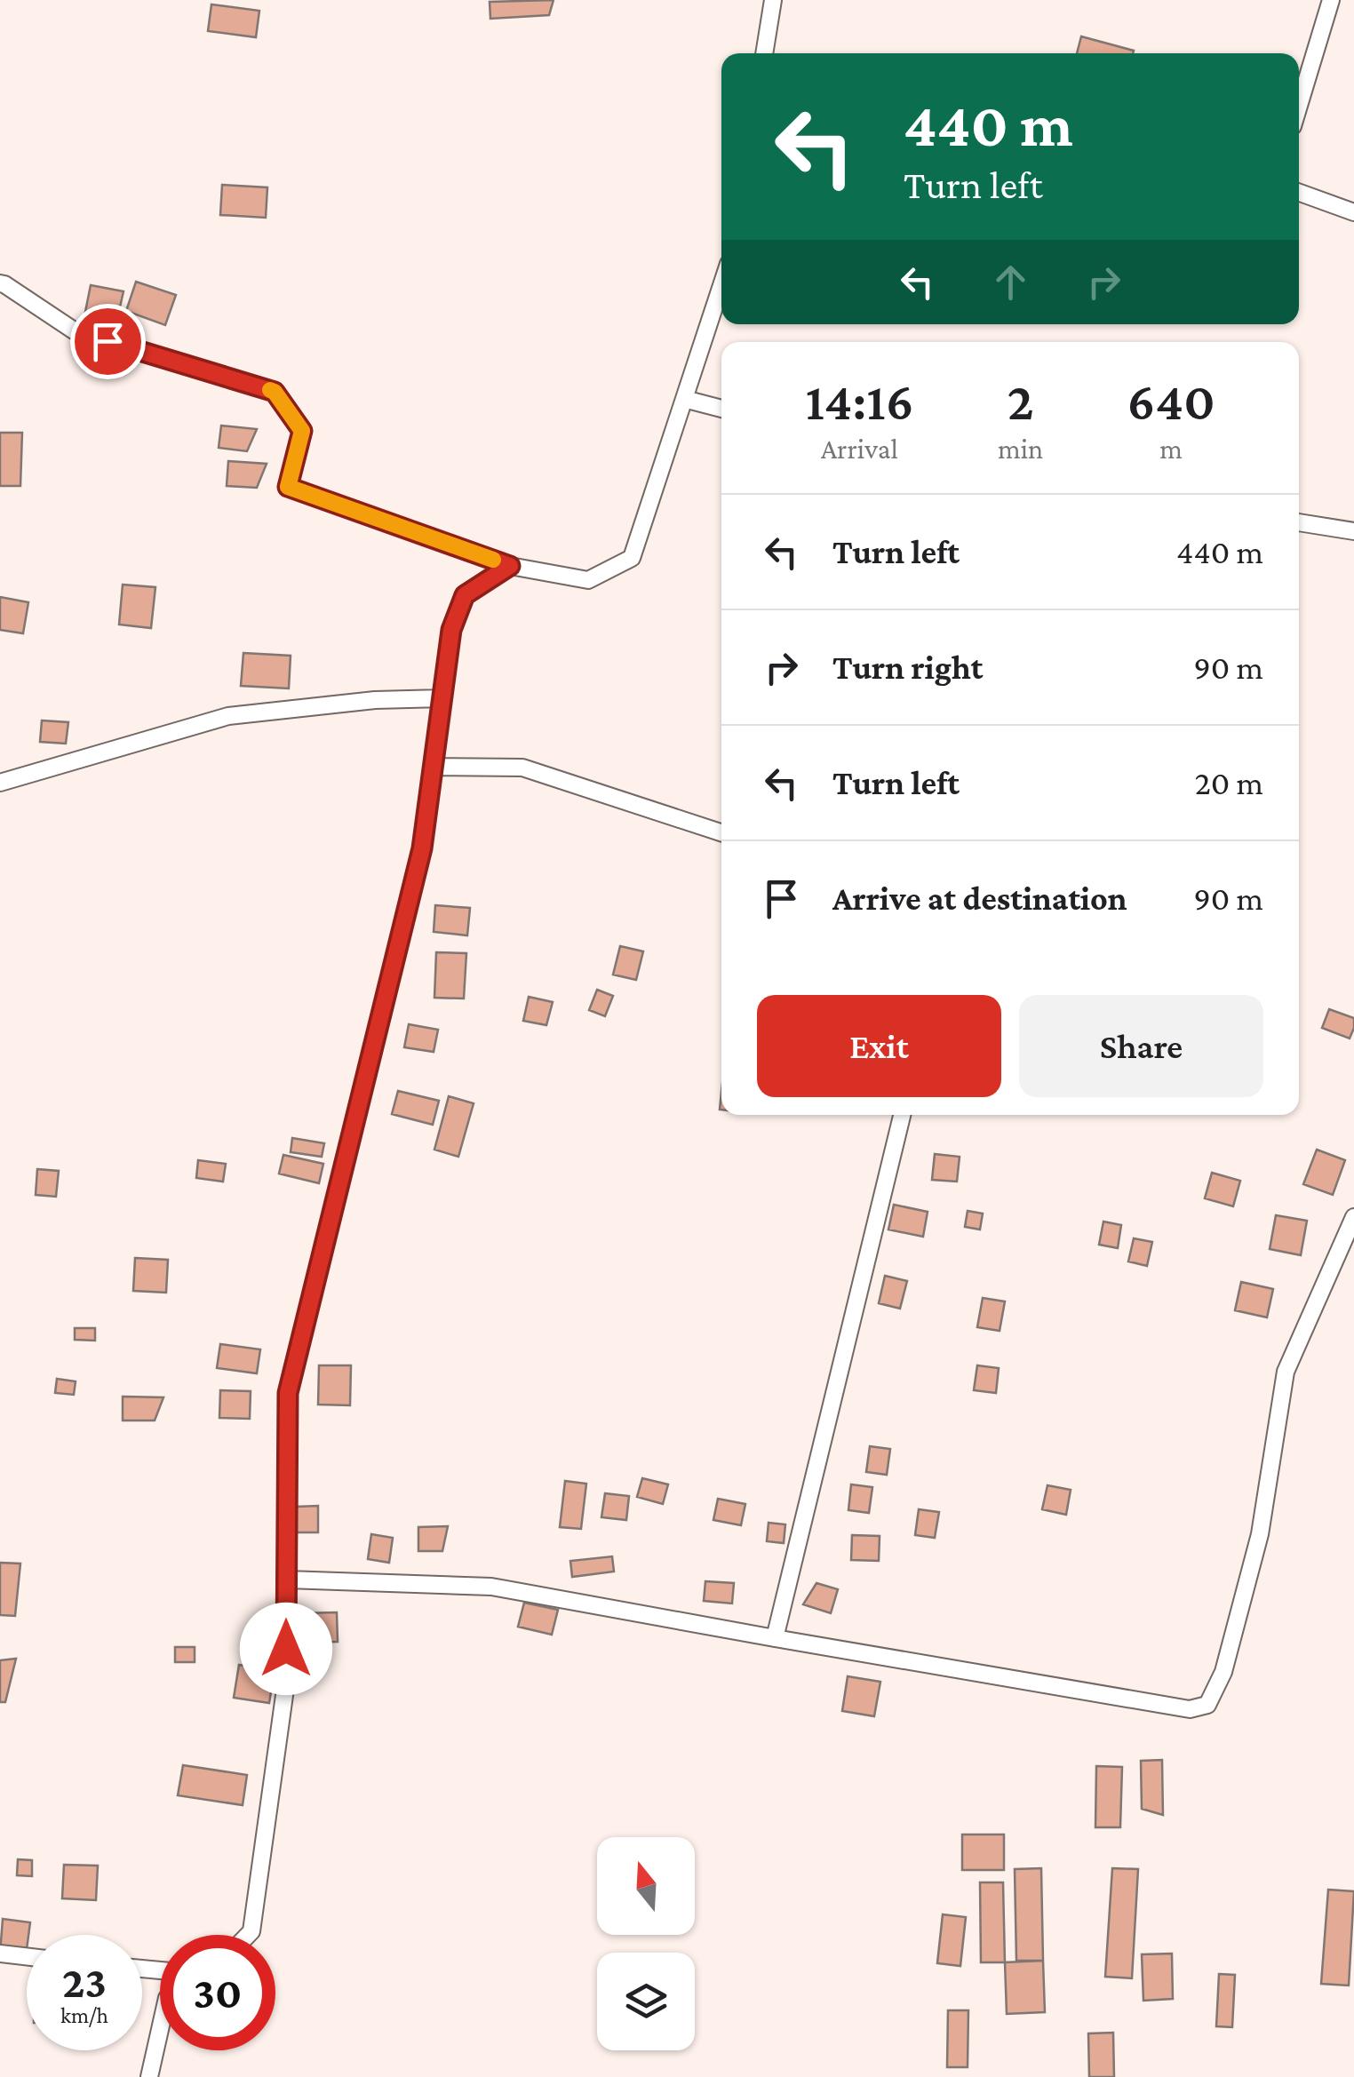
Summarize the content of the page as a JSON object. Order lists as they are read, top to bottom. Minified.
{"north":"top","page":{"turn":["440 m","Turn left"],"eta":["14:16","Arrival","2","min","640","m"],"list":[{"name":"Turn left","value":"440 m"},{"name":"Turn right","value":"90 m"},{"name":"Turn left","value":"20 m"},{"name":"Arrive at destination","value":"90 m"}],"buttons":["Exit","Share"],"speed":"23 km/h","limit":"30"}}
